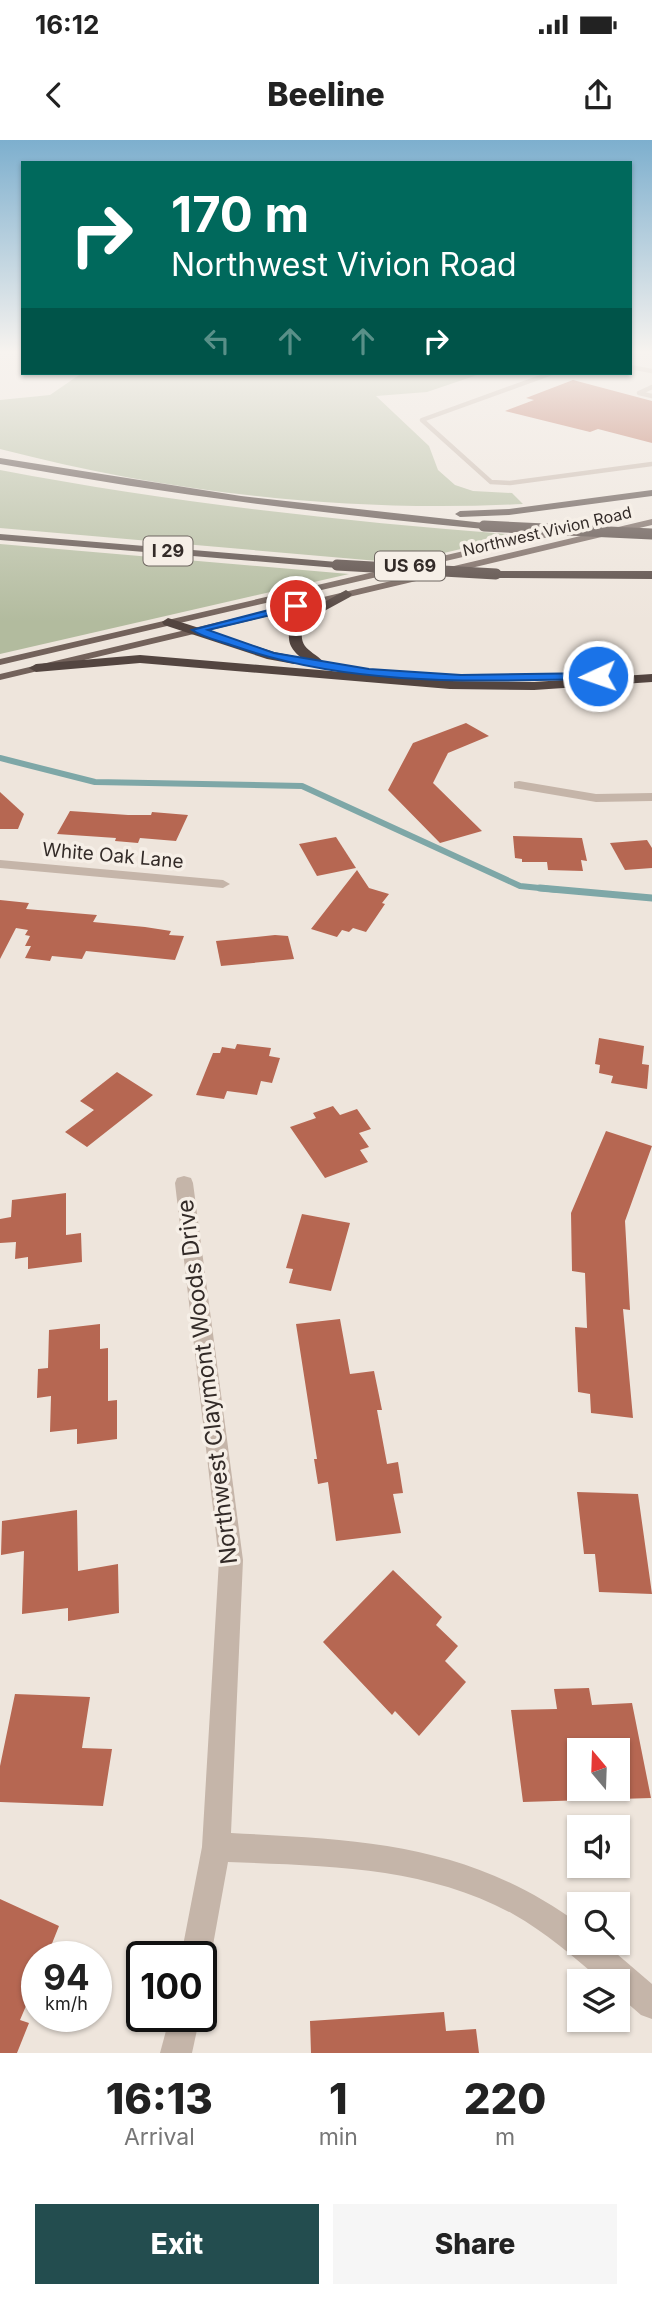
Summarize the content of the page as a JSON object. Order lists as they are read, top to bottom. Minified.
{"streets":{"highway":["I 29"],"main road":["Northwest Vivion Road","US 69"],"street":["White Oak Lane","Northwest Claymont Woods Drive"]},"north":"top","page":{"status":"16:12","header":"Beeline","turn":["170 m","Northwest Vivion Road"],"speed":"94 km/h","limit":"100","eta":["16:13","Arrival","1","min","220","m"],"buttons":["Exit","Share"]}}
